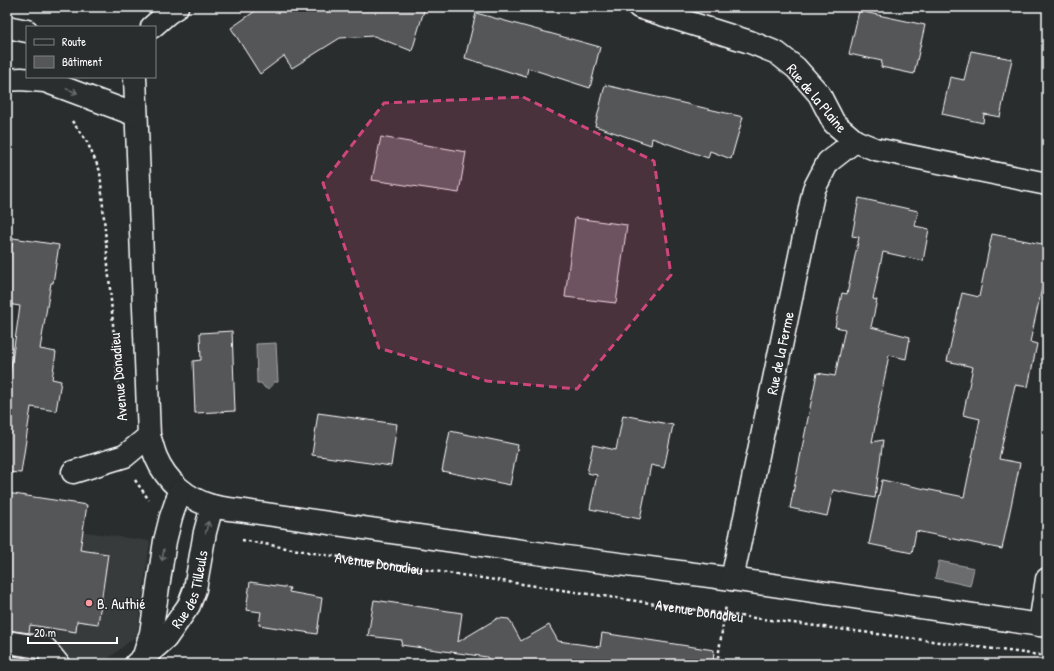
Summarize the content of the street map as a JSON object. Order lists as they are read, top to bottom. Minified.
{"streets":{"street":["Rue de la Plaine","Rue de la Ferme","Avenue Donadieu","Rue des Tilleuls"]},"crossings":[["Rue de la Plaine","Rue de la Ferme"],["Rue de la Ferme","Avenue Donadieu"],["Avenue Donadieu","Rue des Tilleuls"]],"places":["B. Authié"],"legend":["Route","Bâtiment"],"scale_bar":"20 m"}
